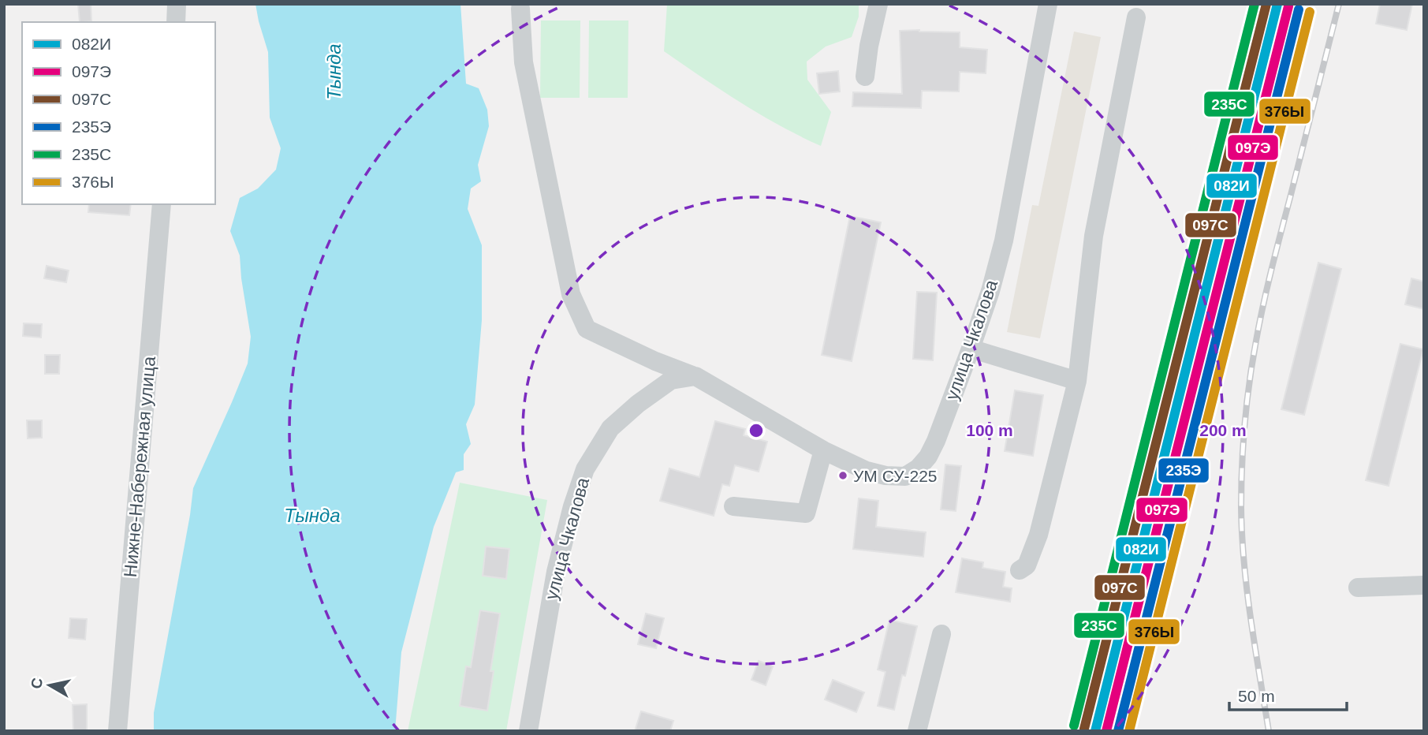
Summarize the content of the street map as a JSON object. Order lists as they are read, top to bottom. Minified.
{"streets":{"street":["улица Чкалова","Нижне-Набережная улица"]},"water":["Тында"],"places":["УМ СУ-225"],"lines":["transit line 082И","transit line 097С","transit line 235С","transit line 097Э","transit line 235Э","transit line 376Ы"],"legend":["082И","097Э","097С","235Э","235С","376Ы"],"scale_bar":"50 m","north":"left","rings":["100 m","200 m"]}
